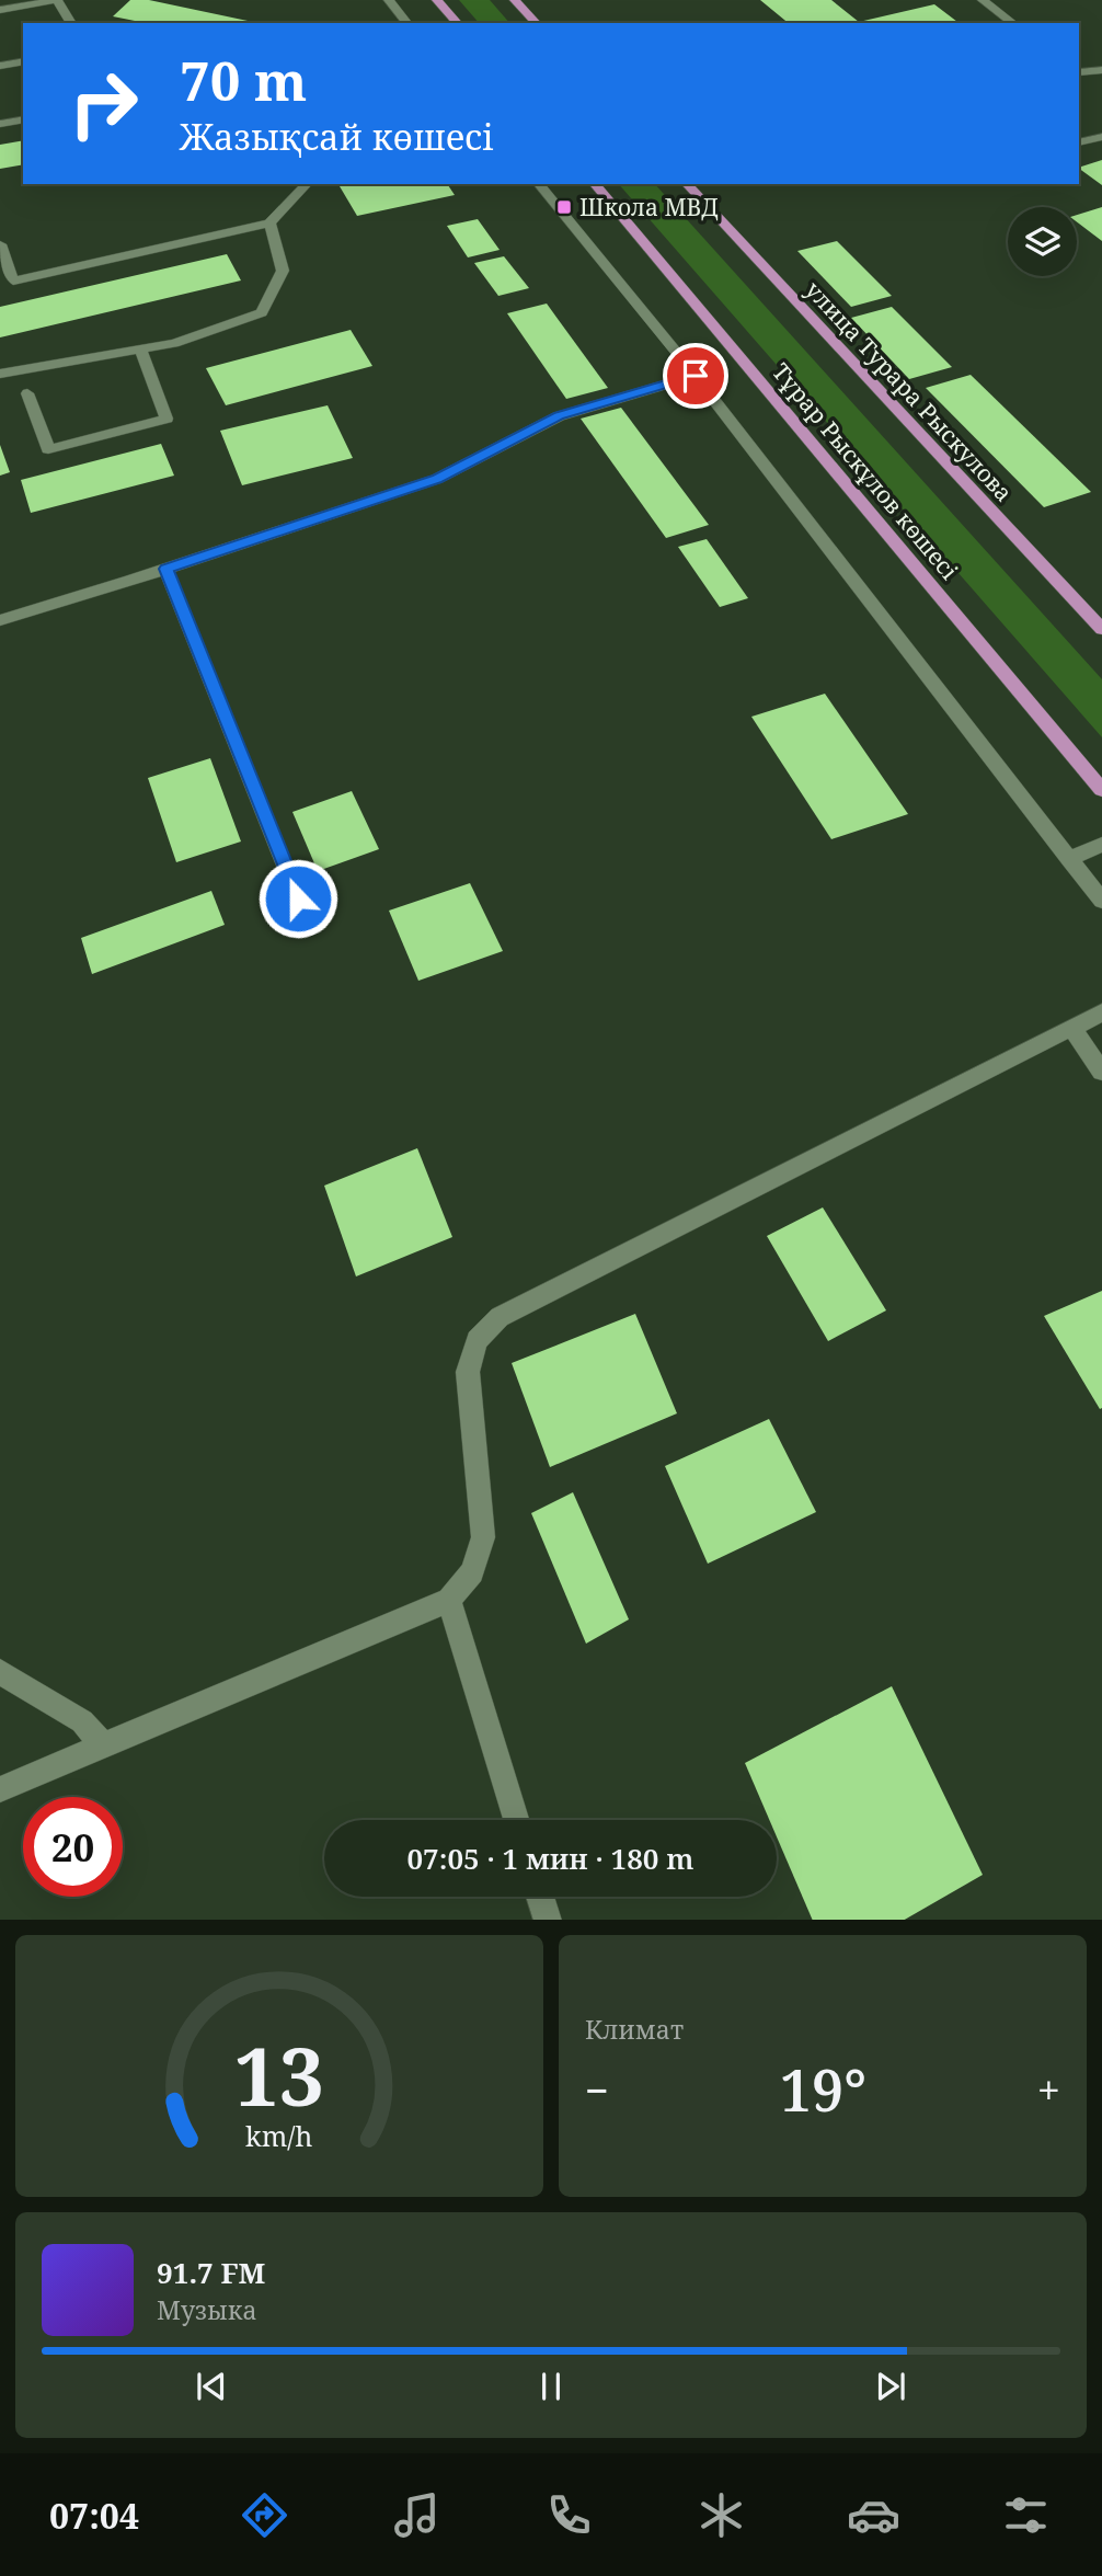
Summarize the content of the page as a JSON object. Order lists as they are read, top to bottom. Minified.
{"streets":{"main road":["улица Турара Рыскулова","Тұрар Рыскұлов көшесі"]},"places":{"transit":["Школа МВД"]},"page":{"turn":["70 m","Жазықсай көшесі"],"limit":"20","trip":"07:05 · 1 мин · 180 m","tile":"Климат","heat":["−","19°","+"],"song":["91.7 FM","Музыка"],"tabs":"07:04","gauge":["13","km/h"]}}
